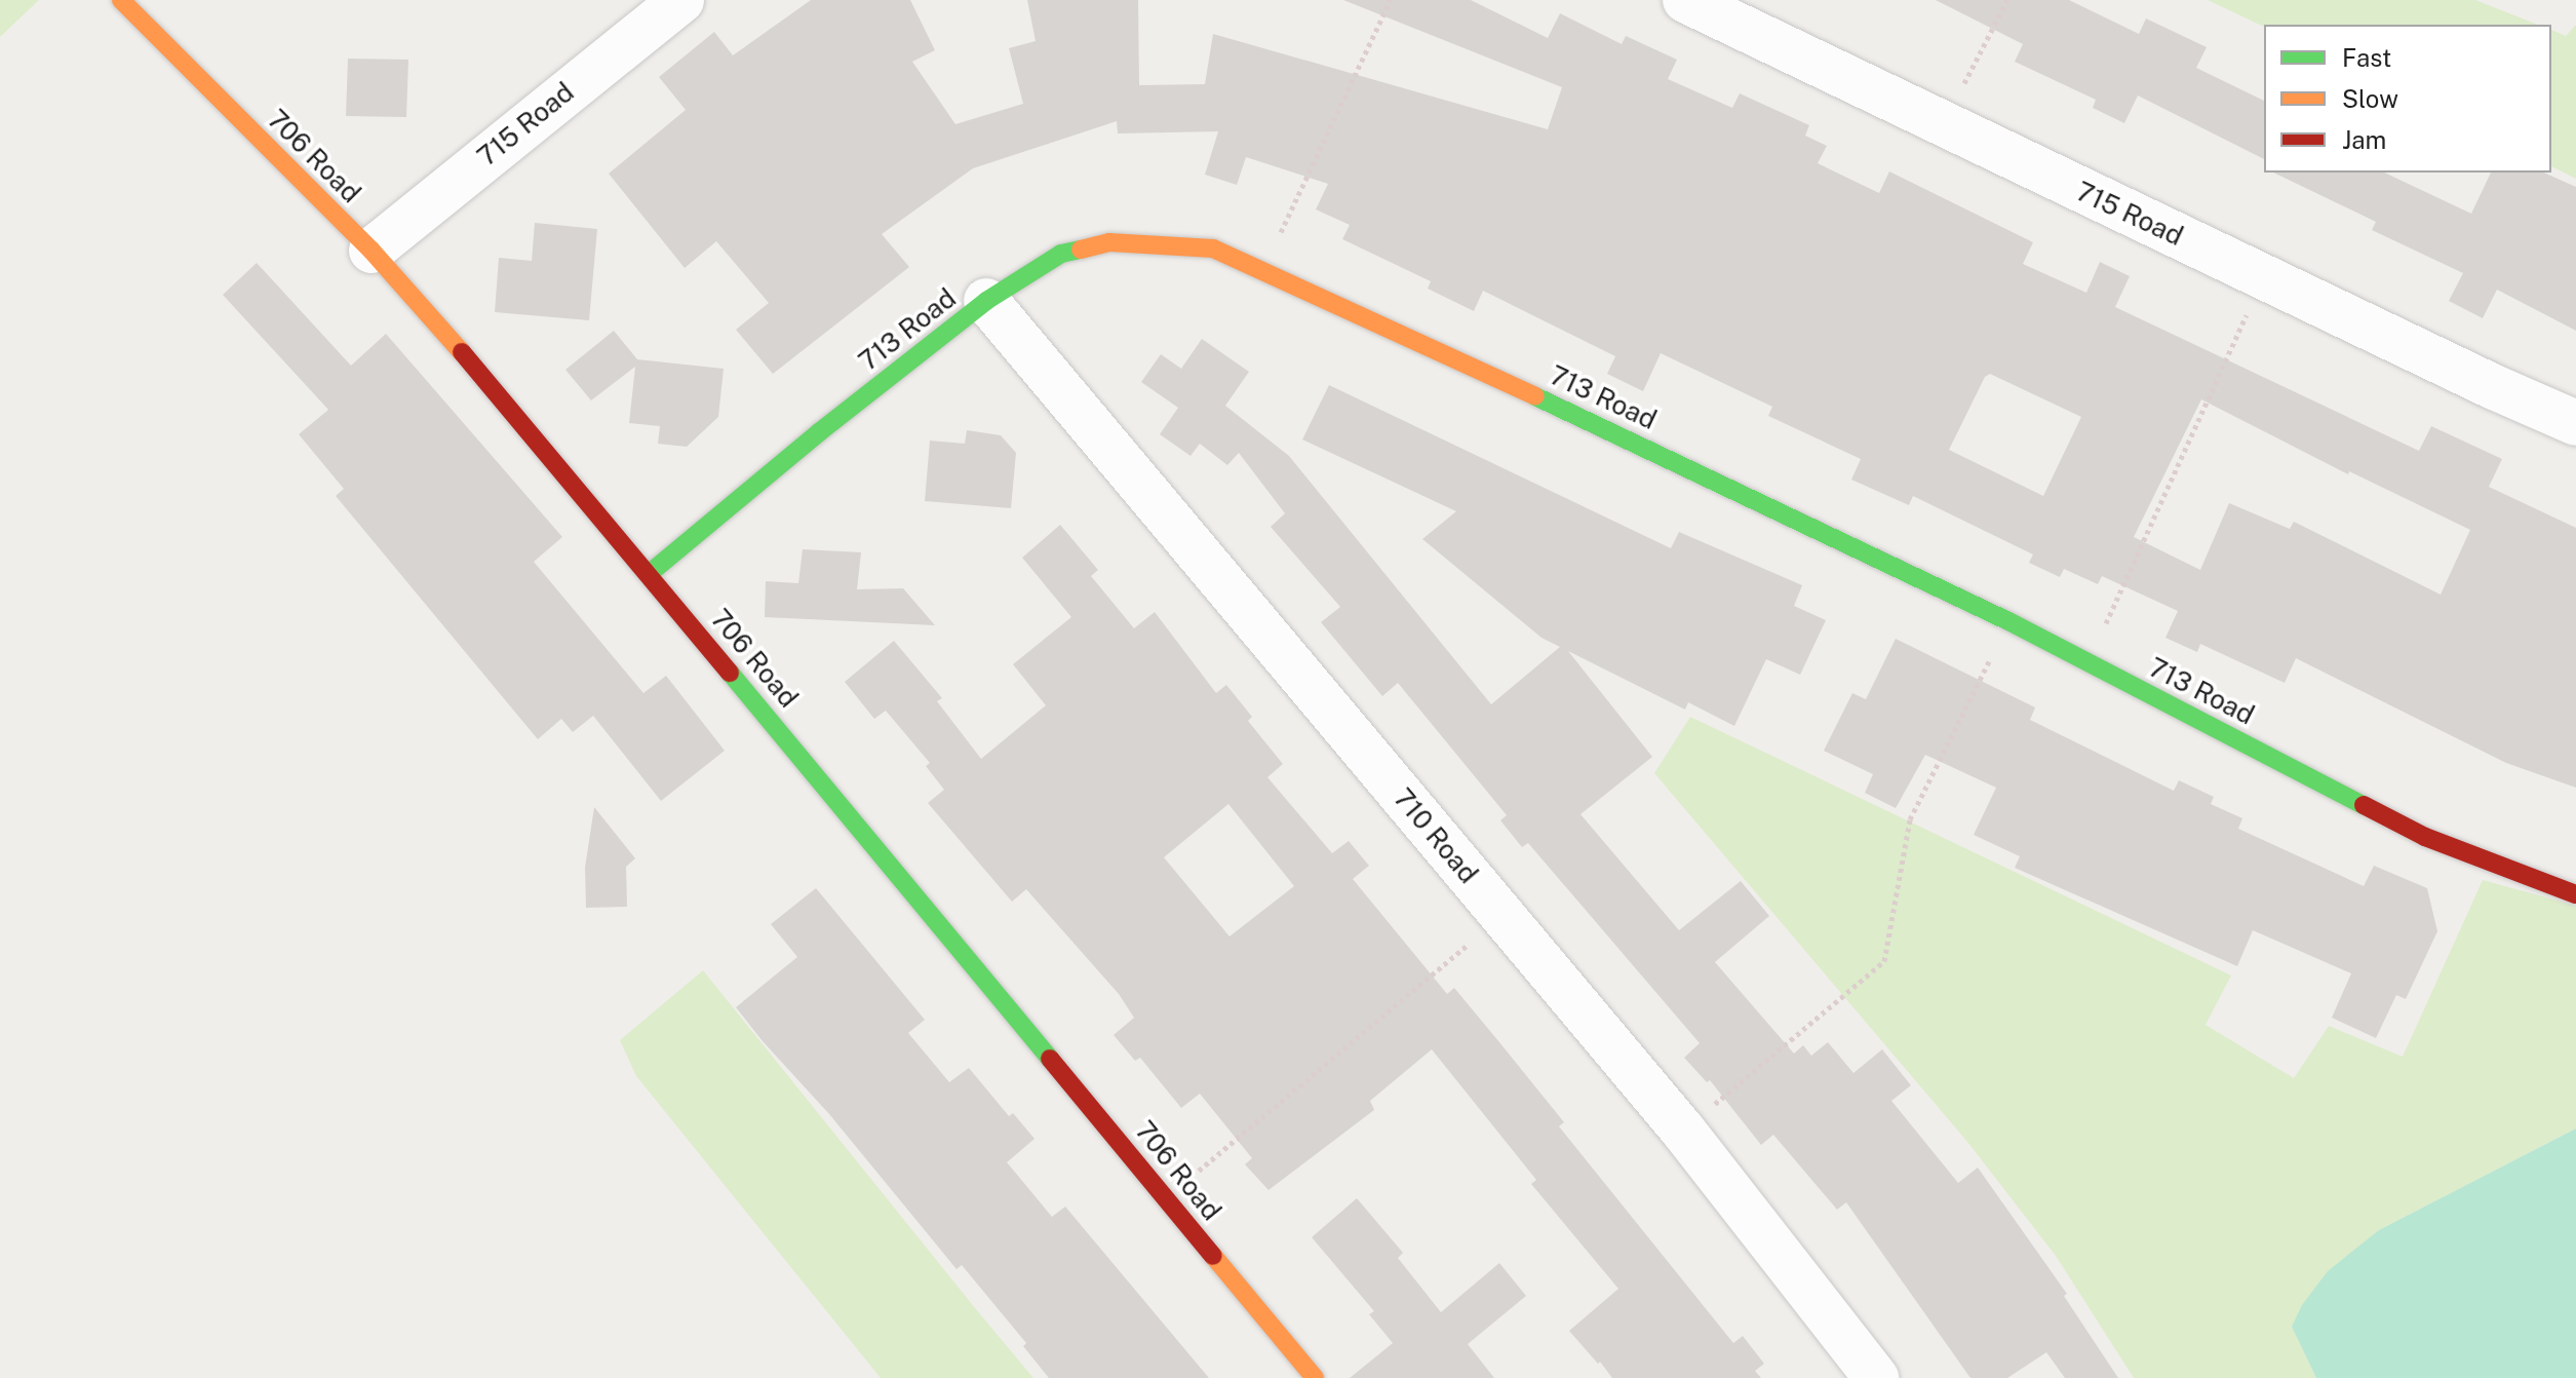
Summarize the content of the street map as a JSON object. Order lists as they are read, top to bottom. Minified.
{"streets":{"street":["715 Road","706 Road","713 Road","710 Road"]},"crossings":[["715 Road","706 Road"],["706 Road","713 Road"],["713 Road","710 Road"]],"legend":["Fast","Slow","Jam"]}
